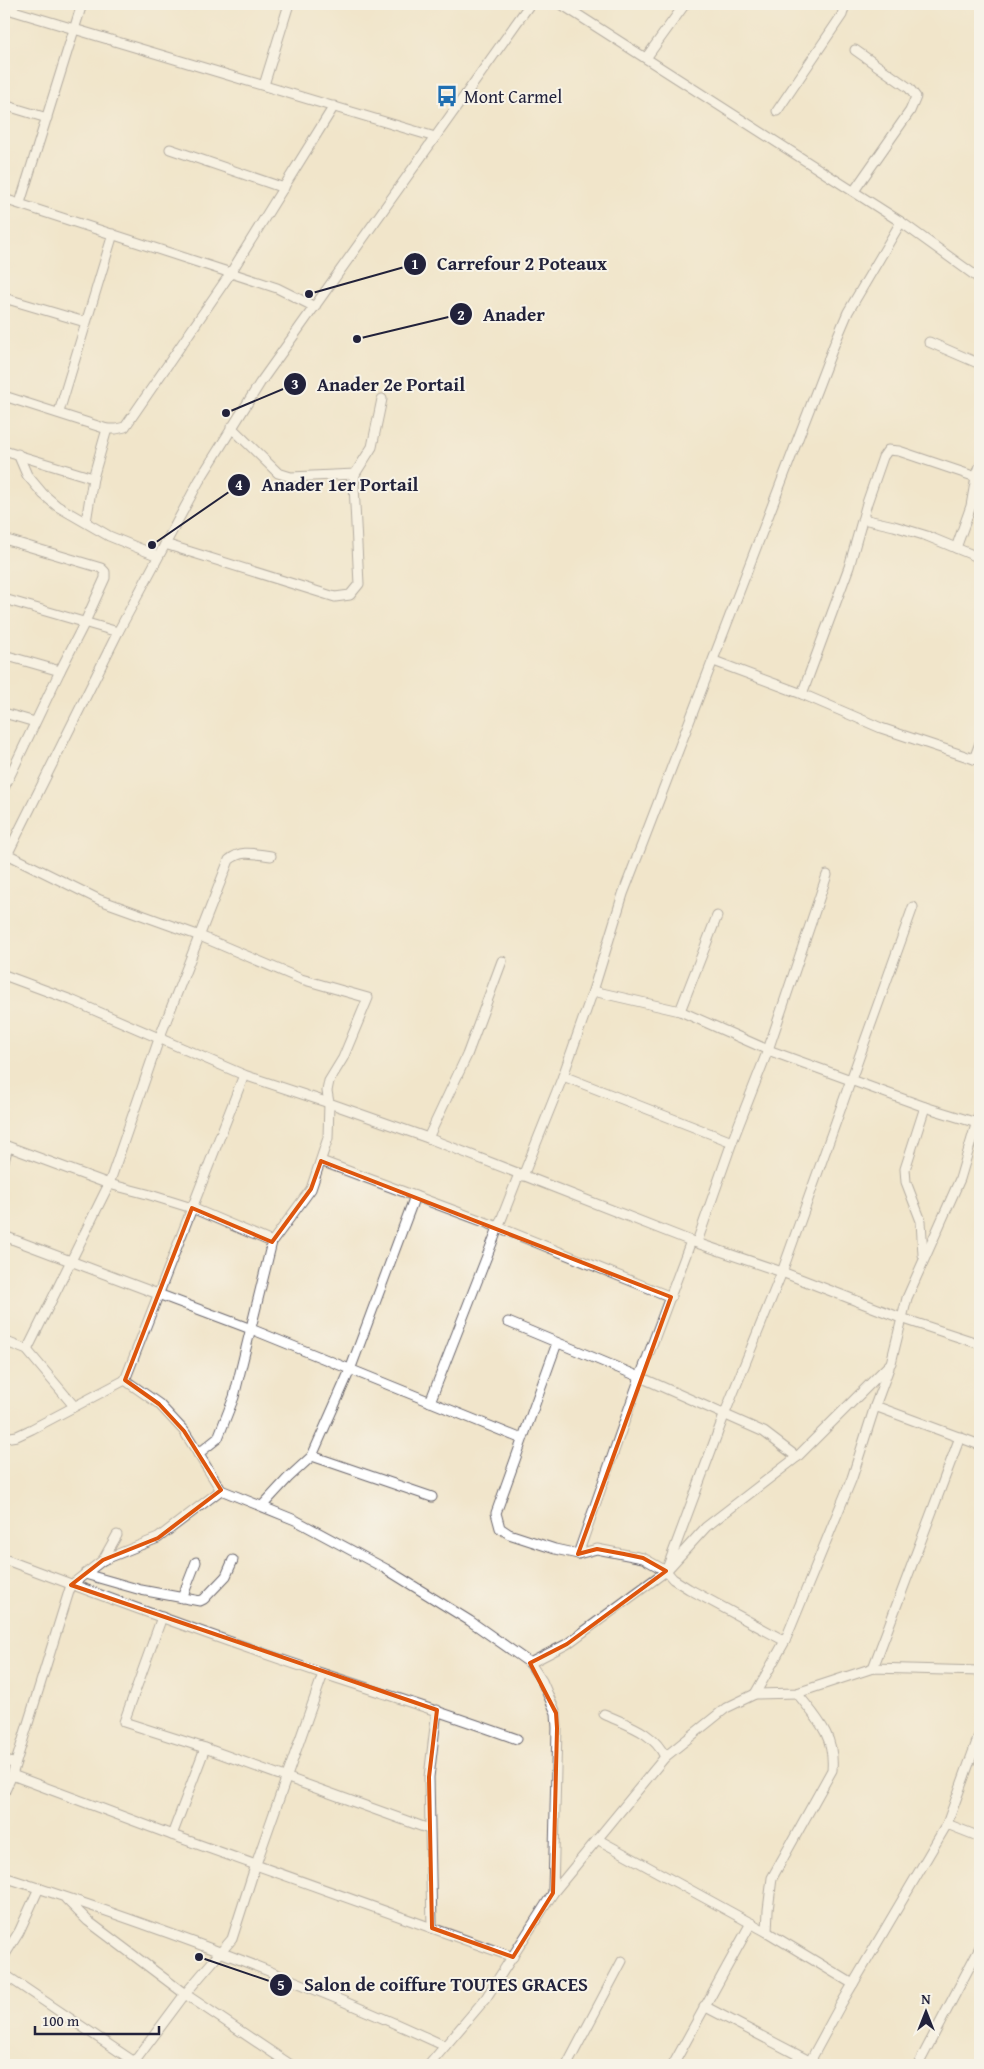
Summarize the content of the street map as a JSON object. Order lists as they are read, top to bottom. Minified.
{"places":{"bus stop":["Mont Carmel"],"other":["Carrefour 2 Poteaux","Anader","Anader 2e Portail","Anader 1er Portail","Salon de coiffure TOUTES GRACES"]},"scale_bar":"100 m","north":"top"}
